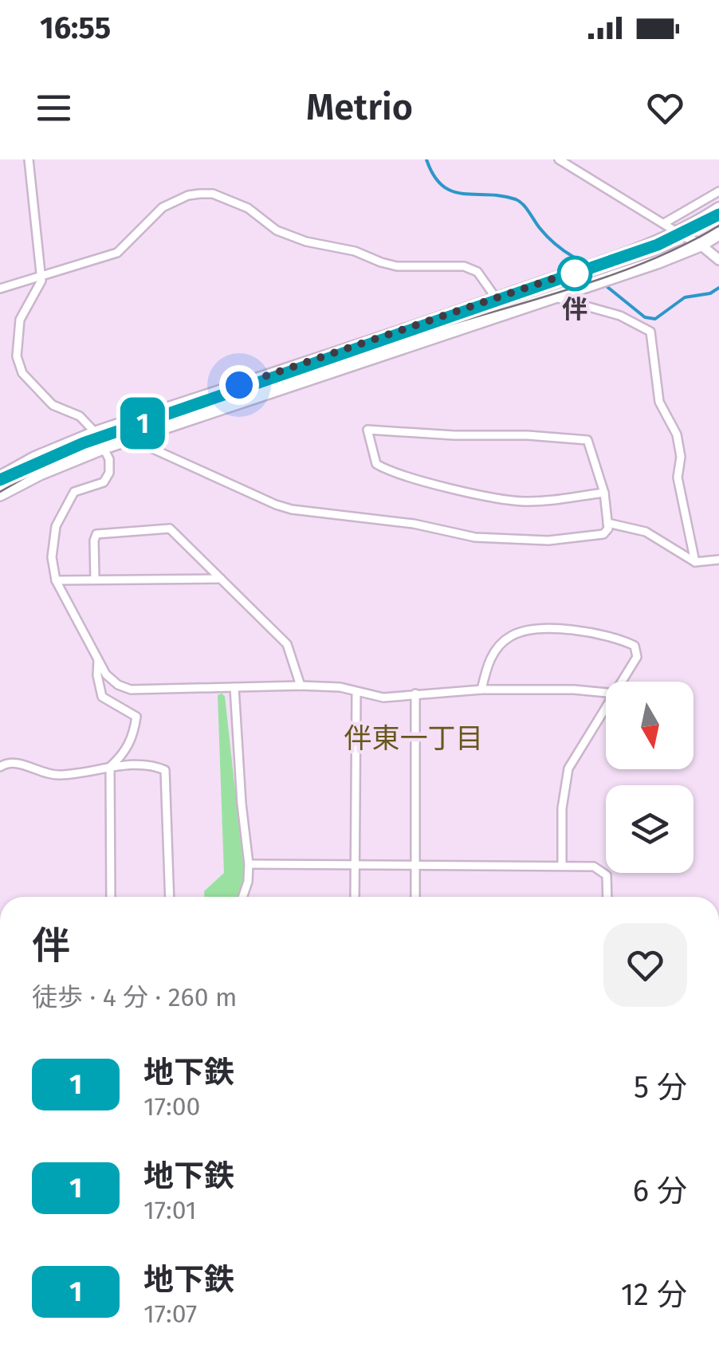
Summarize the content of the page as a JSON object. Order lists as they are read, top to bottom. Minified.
{"districts":["伴東一丁目"],"places":["伴"],"lines":["metro line 1"],"north":"bottom","page":{"status":"16:55","header":"Metrio","on_map":"1","heading":["伴","徒歩 · 4 分 · 260 m"],"list":[{"mark":"1","name":"地下鉄","note":"17:00","value":"5 分"},{"mark":"1","name":"地下鉄","note":"17:01","value":"6 分"},{"mark":"1","name":"地下鉄","note":"17:07","value":"12 分"}]}}
